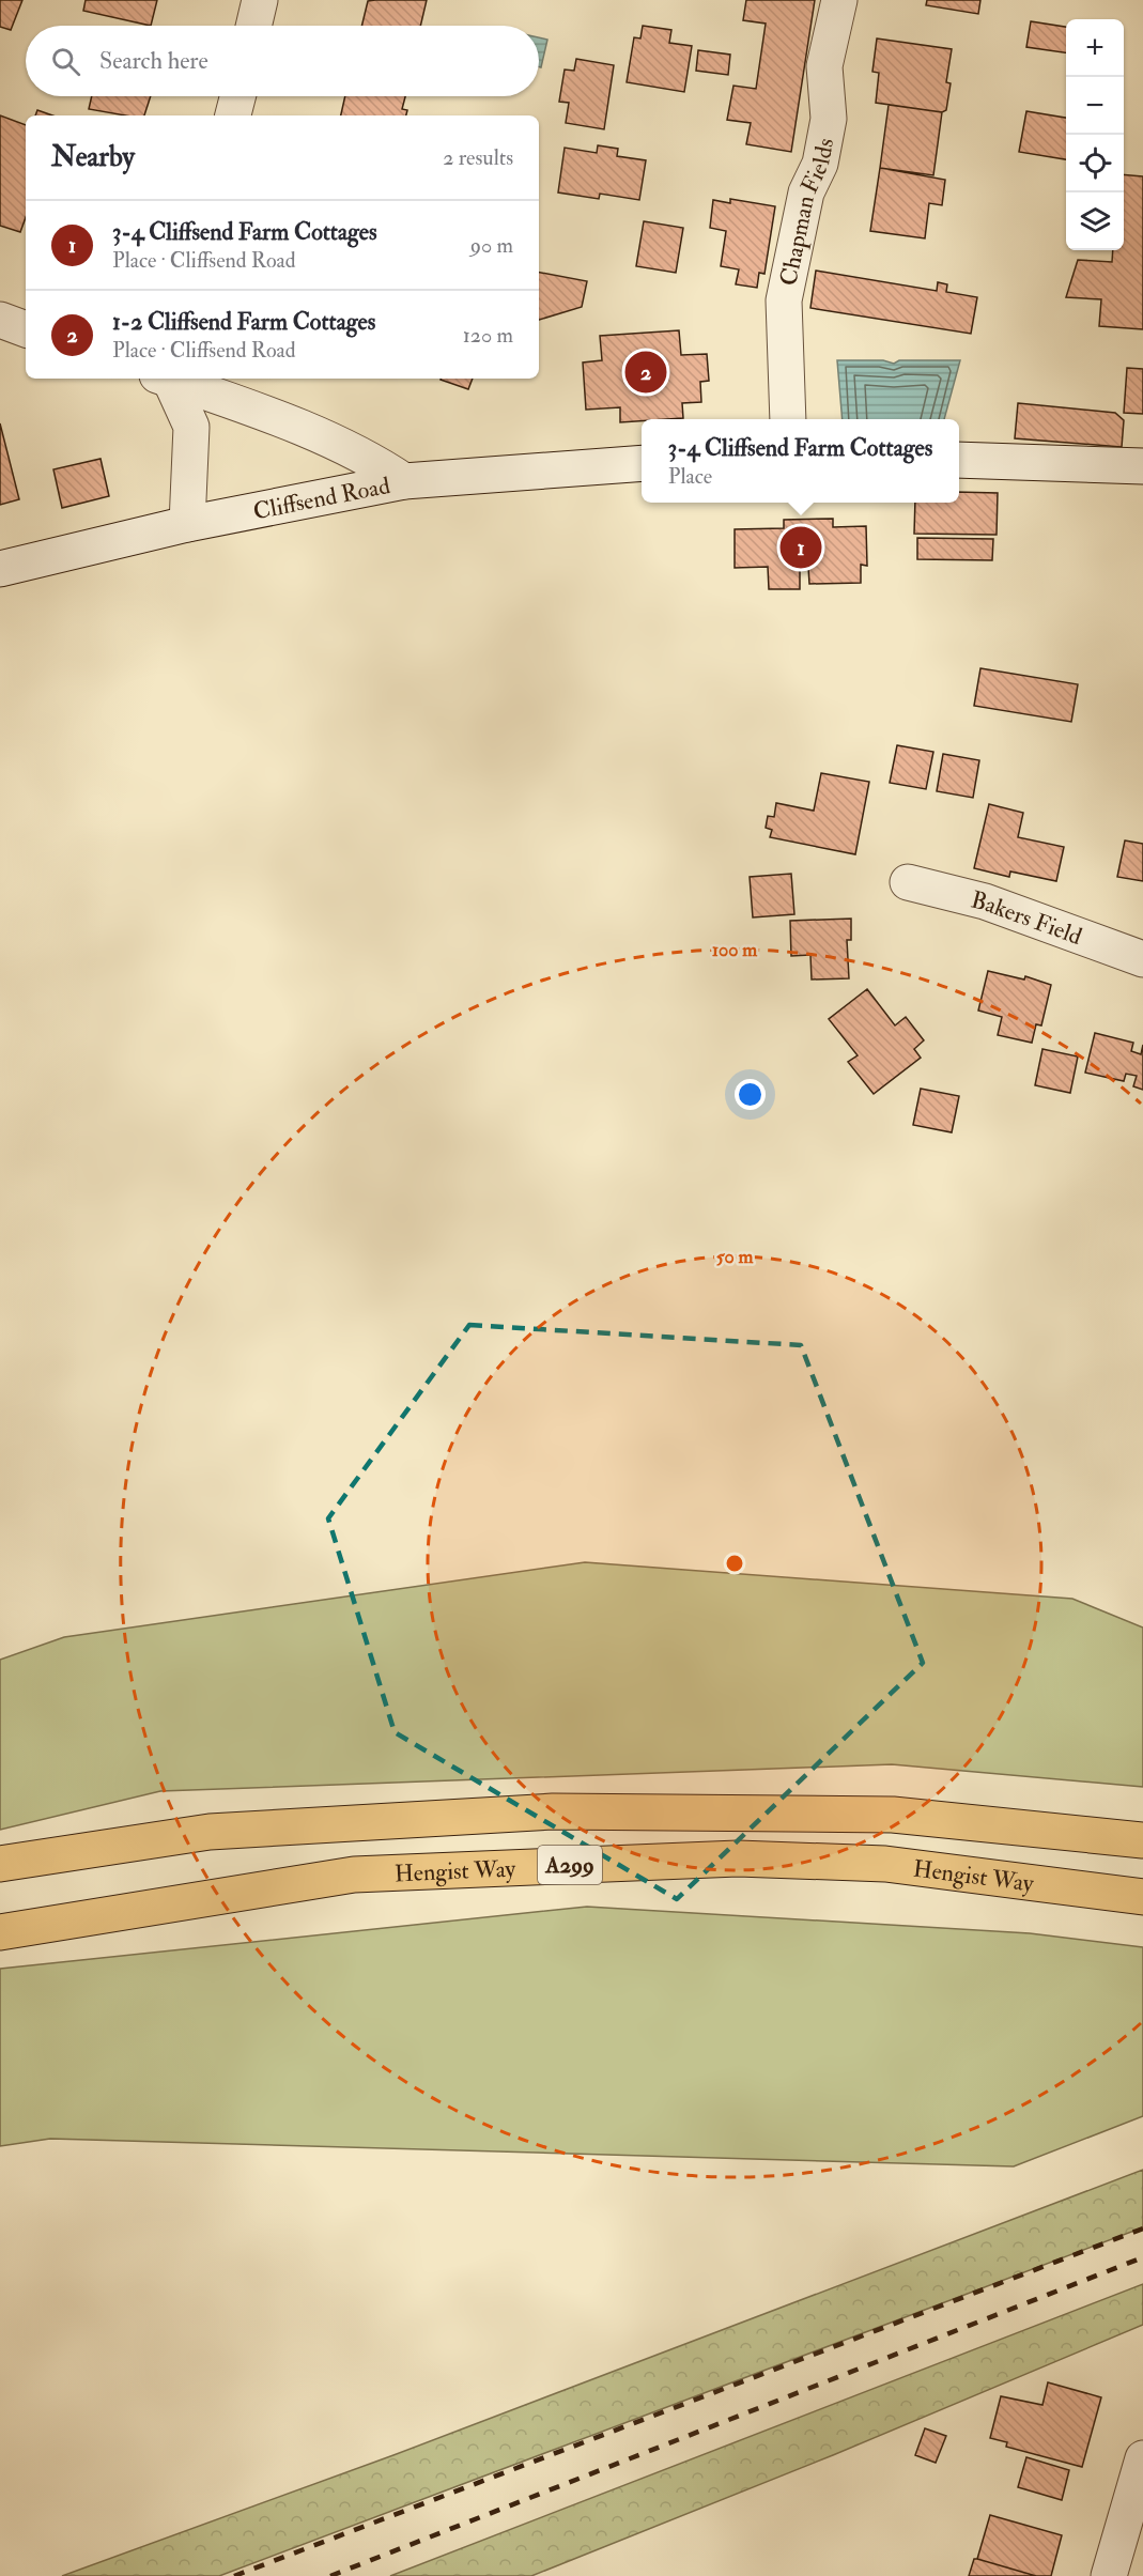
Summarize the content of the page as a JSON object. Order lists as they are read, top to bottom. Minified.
{"streets":{"highway":["A299","Hengist Way"],"street":["Chapman Fields","Cliffsend Road","Bakers Field"]},"page":{"map_buttons":["+","−"],"search":"Search here","heading":["Nearby","2 results"],"list":[{"mark":"1","name":"3-4 Cliffsend Farm Cottages","note":"Place · Cliffsend Road","value":"90 m"},{"mark":"2","name":"1-2 Cliffsend Farm Cottages","note":"Place · Cliffsend Road","value":"120 m"}],"pins":["2","1"],"popup":["3-4 Cliffsend Farm Cottages","Place"]},"rings":["100 m","50 m"]}
